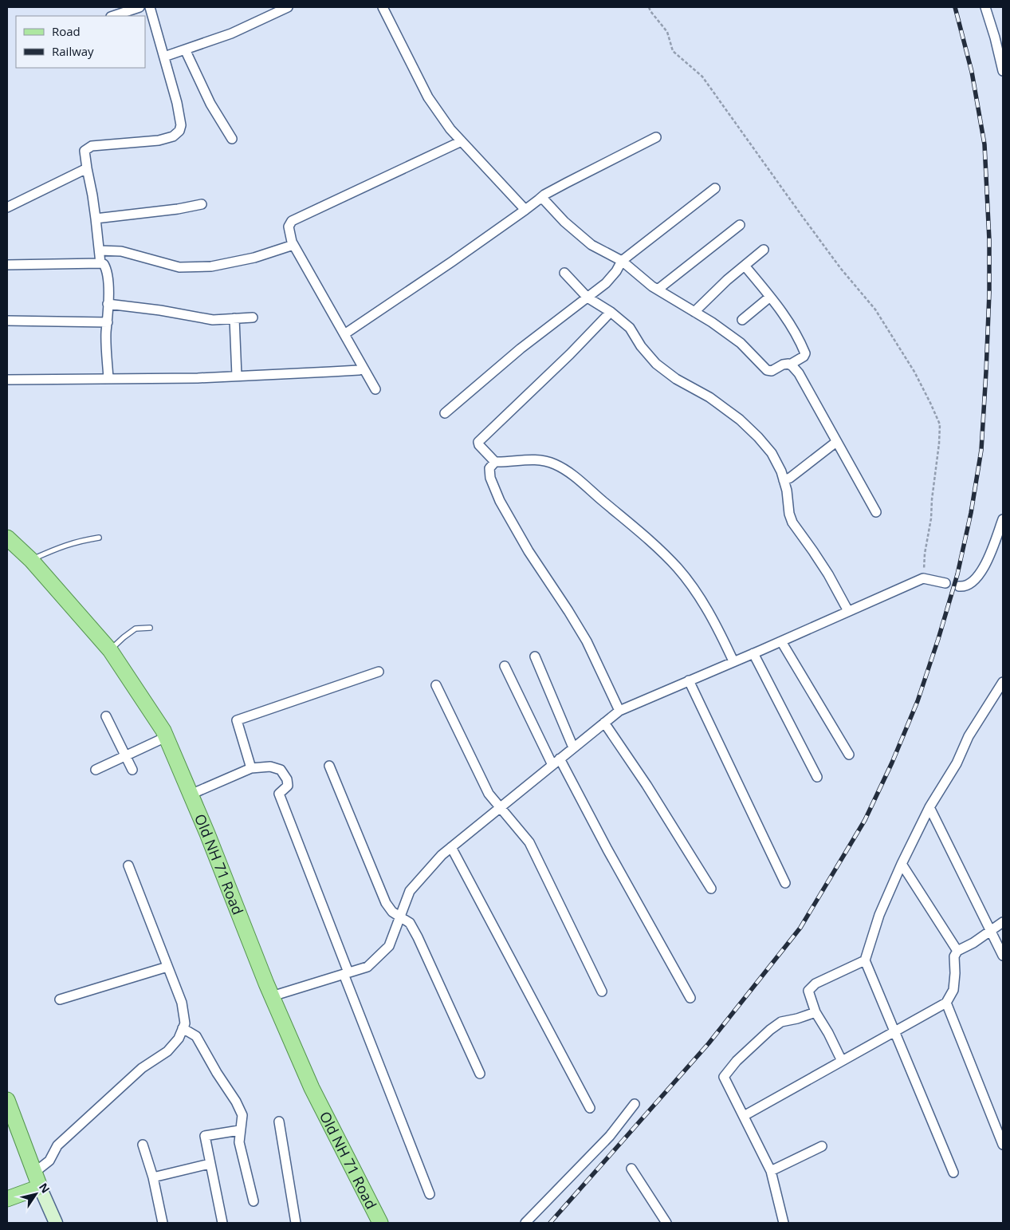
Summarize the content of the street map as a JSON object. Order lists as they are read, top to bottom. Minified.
{"streets":{"main road":["Old NH 71 Road"]},"legend":["Road","Railway"],"north":"top right"}
